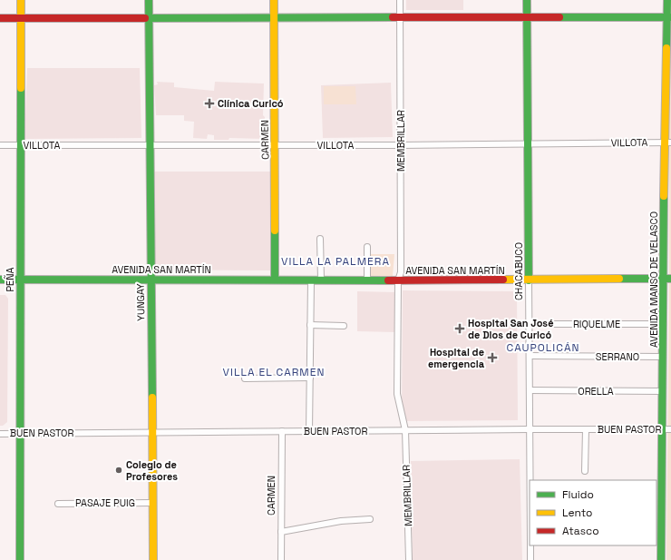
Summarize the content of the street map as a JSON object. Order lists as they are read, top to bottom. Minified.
{"streets":{"street":["CARMEN","MEMBRILLAR","VILLOTA","AVENIDA SAN MARTÍN","CHACABUCO","PEÑA","AVENIDA MANSO DE VELASCO","YUNGAY","RIQUELME","SERRANO","ORELLA","BUEN PASTOR","PASAJE PUIG"]},"crossings":[["CARMEN","VILLOTA"],["CARMEN","AVENIDA SAN MARTÍN"],["CARMEN","BUEN PASTOR"],["MEMBRILLAR","VILLOTA"],["MEMBRILLAR","AVENIDA SAN MARTÍN"],["MEMBRILLAR","BUEN PASTOR"],["VILLOTA","CHACABUCO"],["VILLOTA","PEÑA"],["VILLOTA","AVENIDA MANSO DE VELASCO"],["VILLOTA","YUNGAY"],["AVENIDA SAN MARTÍN","CHACABUCO"],["AVENIDA SAN MARTÍN","PEÑA"],["AVENIDA SAN MARTÍN","AVENIDA MANSO DE VELASCO"],["AVENIDA SAN MARTÍN","YUNGAY"],["CHACABUCO","RIQUELME"],["CHACABUCO","SERRANO"],["CHACABUCO","ORELLA"],["CHACABUCO","BUEN PASTOR"],["PEÑA","BUEN PASTOR"],["AVENIDA MANSO DE VELASCO","RIQUELME"],["AVENIDA MANSO DE VELASCO","SERRANO"],["AVENIDA MANSO DE VELASCO","ORELLA"],["AVENIDA MANSO DE VELASCO","BUEN PASTOR"],["YUNGAY","BUEN PASTOR"],["YUNGAY","PASAJE PUIG"]],"districts":["VILLA LA PALMERA","CAUPOLICÁN","VILLA EL CARMEN"],"places":{"health":["Clínica Curicó","Hospital San José de Dios de Curicó","Hospital de emergencia"],"other":["Colegio de Profesores"]},"legend":["Fluido","Lento","Atasco"]}
